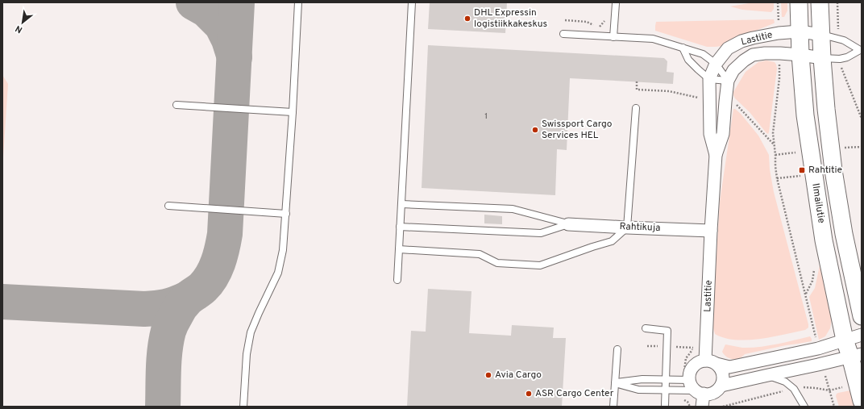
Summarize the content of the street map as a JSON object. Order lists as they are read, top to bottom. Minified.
{"streets":{"main road":["Ilmailutie"],"street":["Lastitie","Rahtikuja"]},"crossings":[["Lastitie","Ilmailutie"],["Lastitie","Rahtikuja"]],"places":{"other":["DHL Expressin logistiikkakeskus","Swissport Cargo Services HEL","Avia Cargo","ASR Cargo Center"],"transit":["Rahtitie"]},"house_numbers":["1"],"north":"bottom left"}
